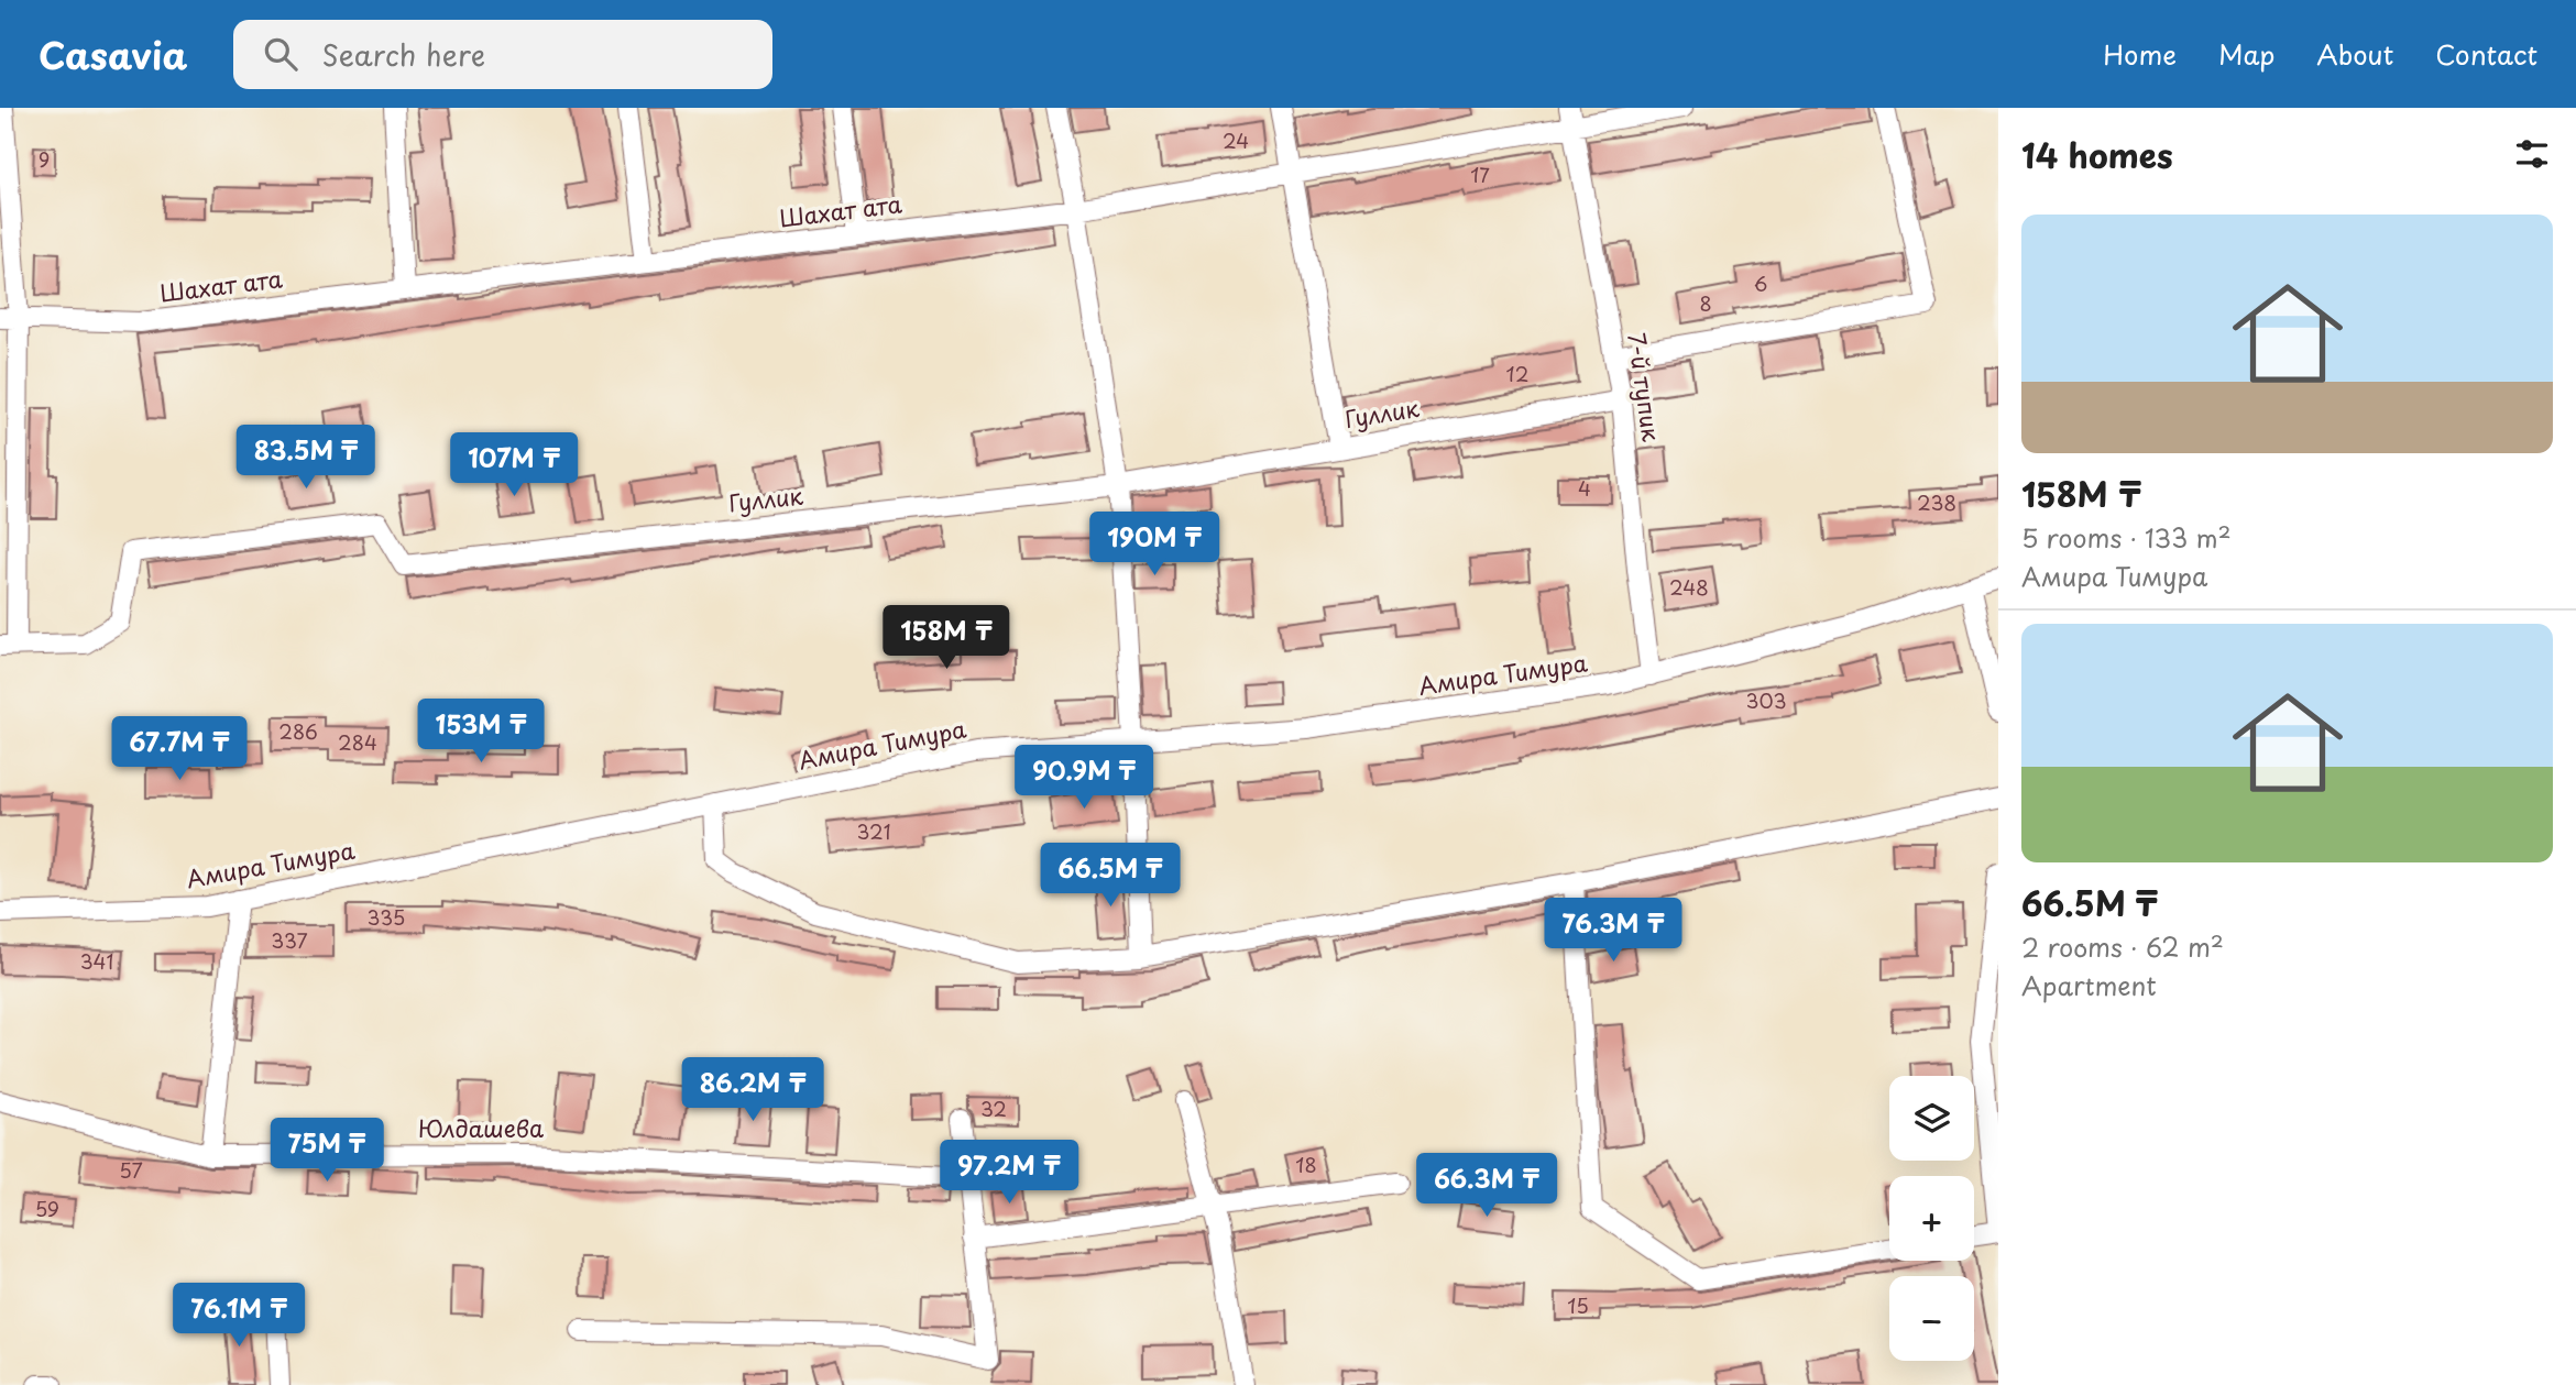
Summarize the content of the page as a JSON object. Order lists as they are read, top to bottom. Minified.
{"streets":{"street":["Шахат ата","7-й тупик","Гуллик","Амира Тимура","Юлдашева"]},"crossings":[["Шахат ата","7-й тупик"],["7-й тупик","Гуллик"],["7-й тупик","Амира Тимура"]],"house_numbers":["24","9","17","6","8","12","4","238","248","303","286","284","321","335","337","341","32","18","57","59","15"],"page":{"header":"Casavia","search":"Search here","nav":["Home","Map","About","Contact"],"heading":"14 homes","list":[{"name":"158M ₸","note":"5 rooms · 133 m² · Амира Тимура"},{"name":"66.5M ₸","note":"2 rooms · 62 m² · Apartment"}],"price":["83.5M ₸","107M ₸","190M ₸","158M ₸","153M ₸","67.7M ₸","90.9M ₸","66.5M ₸","76.3M ₸","86.2M ₸","75M ₸","97.2M ₸","66.3M ₸","76.1M ₸"],"map_buttons":["+","−"]}}
